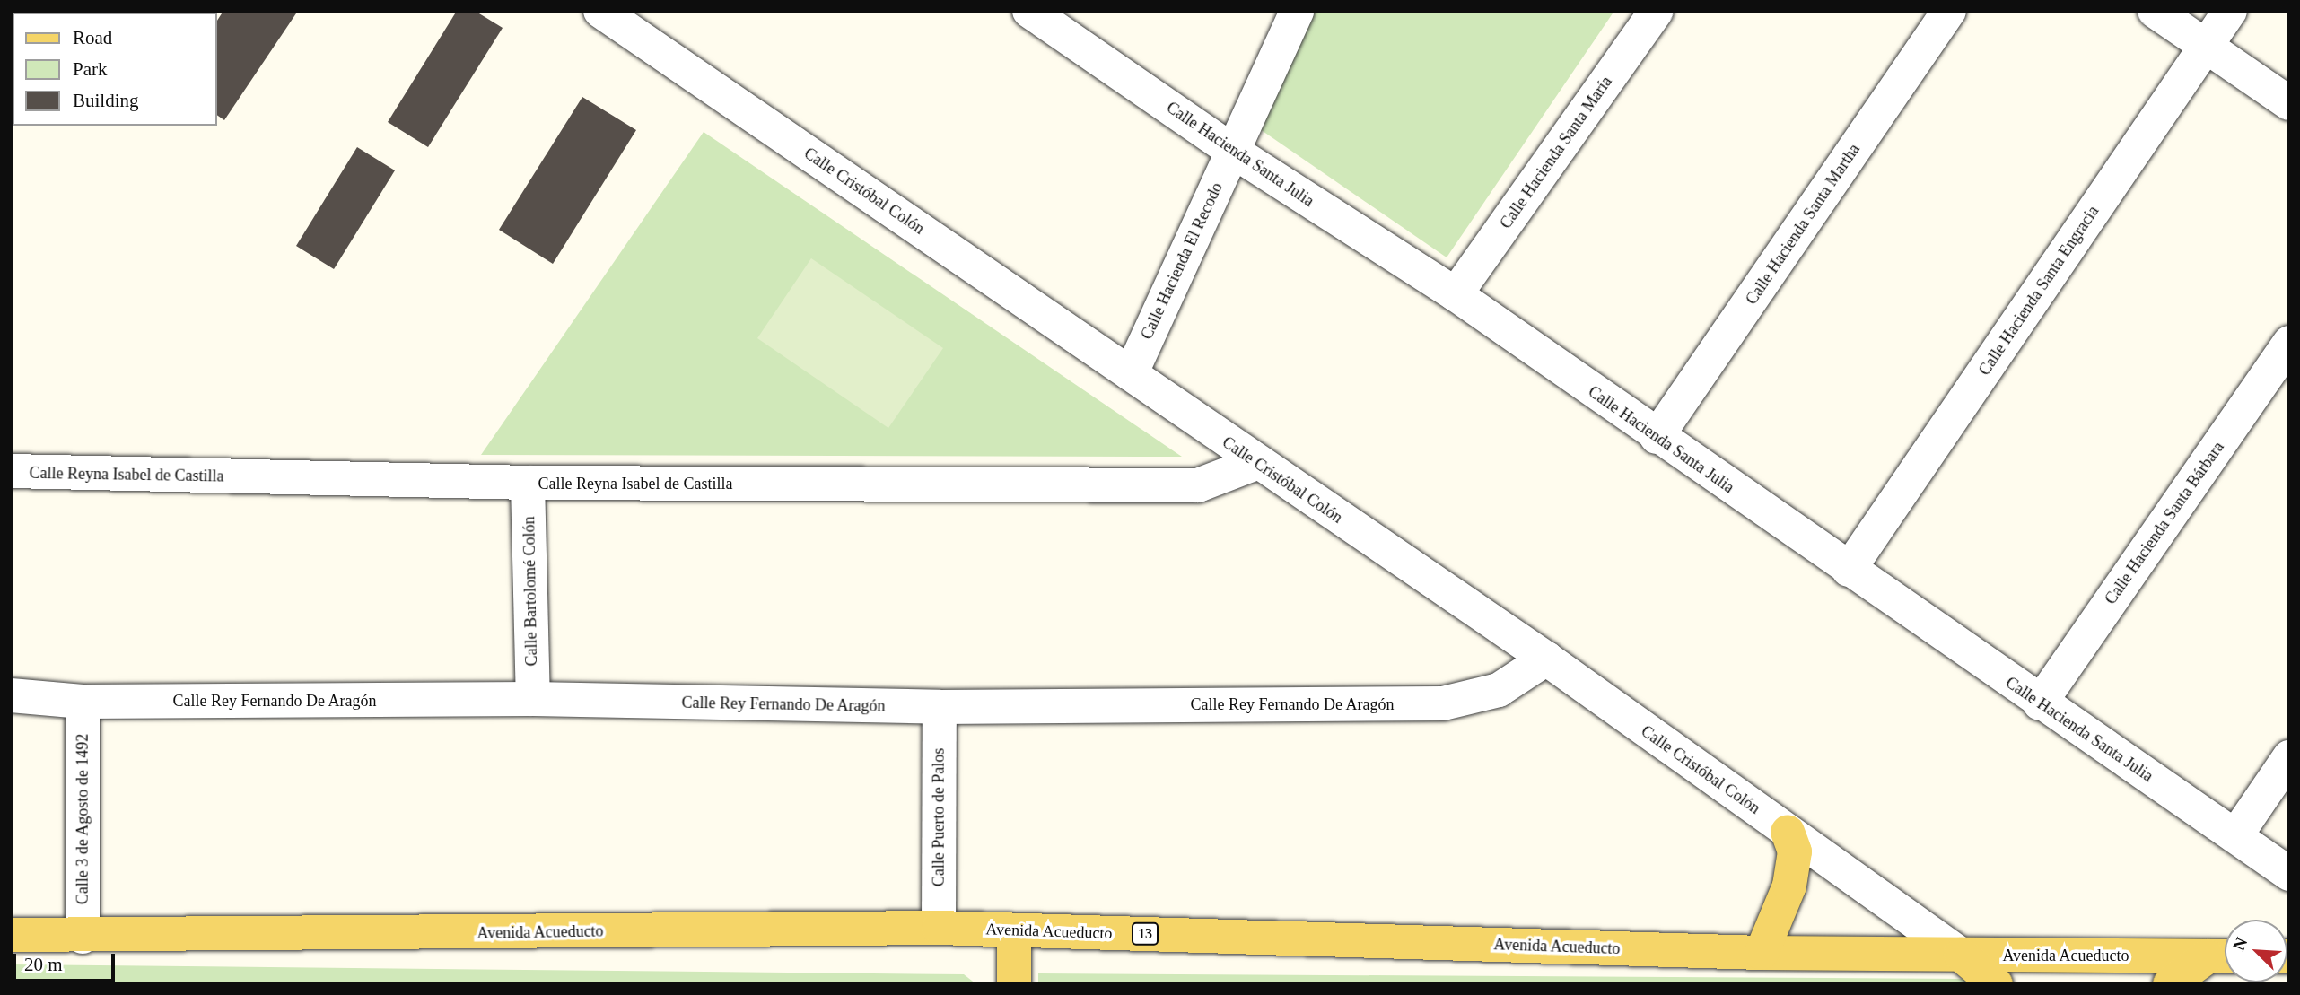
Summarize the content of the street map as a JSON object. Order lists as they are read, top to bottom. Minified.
{"streets":{"main road":["Avenida Acueducto","13"],"street":["Calle Hacienda Santa María","Calle Hacienda Santa Julia","Calle Cristóbal Colón","Calle Hacienda Santa Martha","Calle Hacienda El Recodo","Calle Hacienda Santa Engracia","Calle Reyna Isabel de Castilla","Calle Hacienda Santa Bárbara","Calle Bartolomé Colón","Calle Rey Fernando De Aragón","Calle Puerto de Palos","Calle 3 de Agosto de 1492"]},"crossings":[["Calle Hacienda Santa María","Calle Hacienda Santa Julia"],["Calle Hacienda Santa Julia","Calle Hacienda Santa Martha"],["Calle Hacienda Santa Julia","Calle Hacienda El Recodo"],["Calle Hacienda Santa Julia","Calle Hacienda Santa Engracia"],["Calle Hacienda Santa Julia","Calle Hacienda Santa Bárbara"],["Calle Cristóbal Colón","Calle Hacienda El Recodo"],["Calle Cristóbal Colón","Calle Reyna Isabel de Castilla"],["Calle Cristóbal Colón","Calle Rey Fernando De Aragón"],["Calle Cristóbal Colón","Avenida Acueducto"],["Calle Reyna Isabel de Castilla","Calle Bartolomé Colón"],["Calle Bartolomé Colón","Calle Rey Fernando De Aragón"],["Calle Rey Fernando De Aragón","Calle Puerto de Palos"],["Calle Rey Fernando De Aragón","Calle 3 de Agosto de 1492"],["Calle Puerto de Palos","Avenida Acueducto"],["Calle 3 de Agosto de 1492","Avenida Acueducto"]],"legend":["Road","Park","Building"],"scale_bar":"20 m","north":"top left"}
